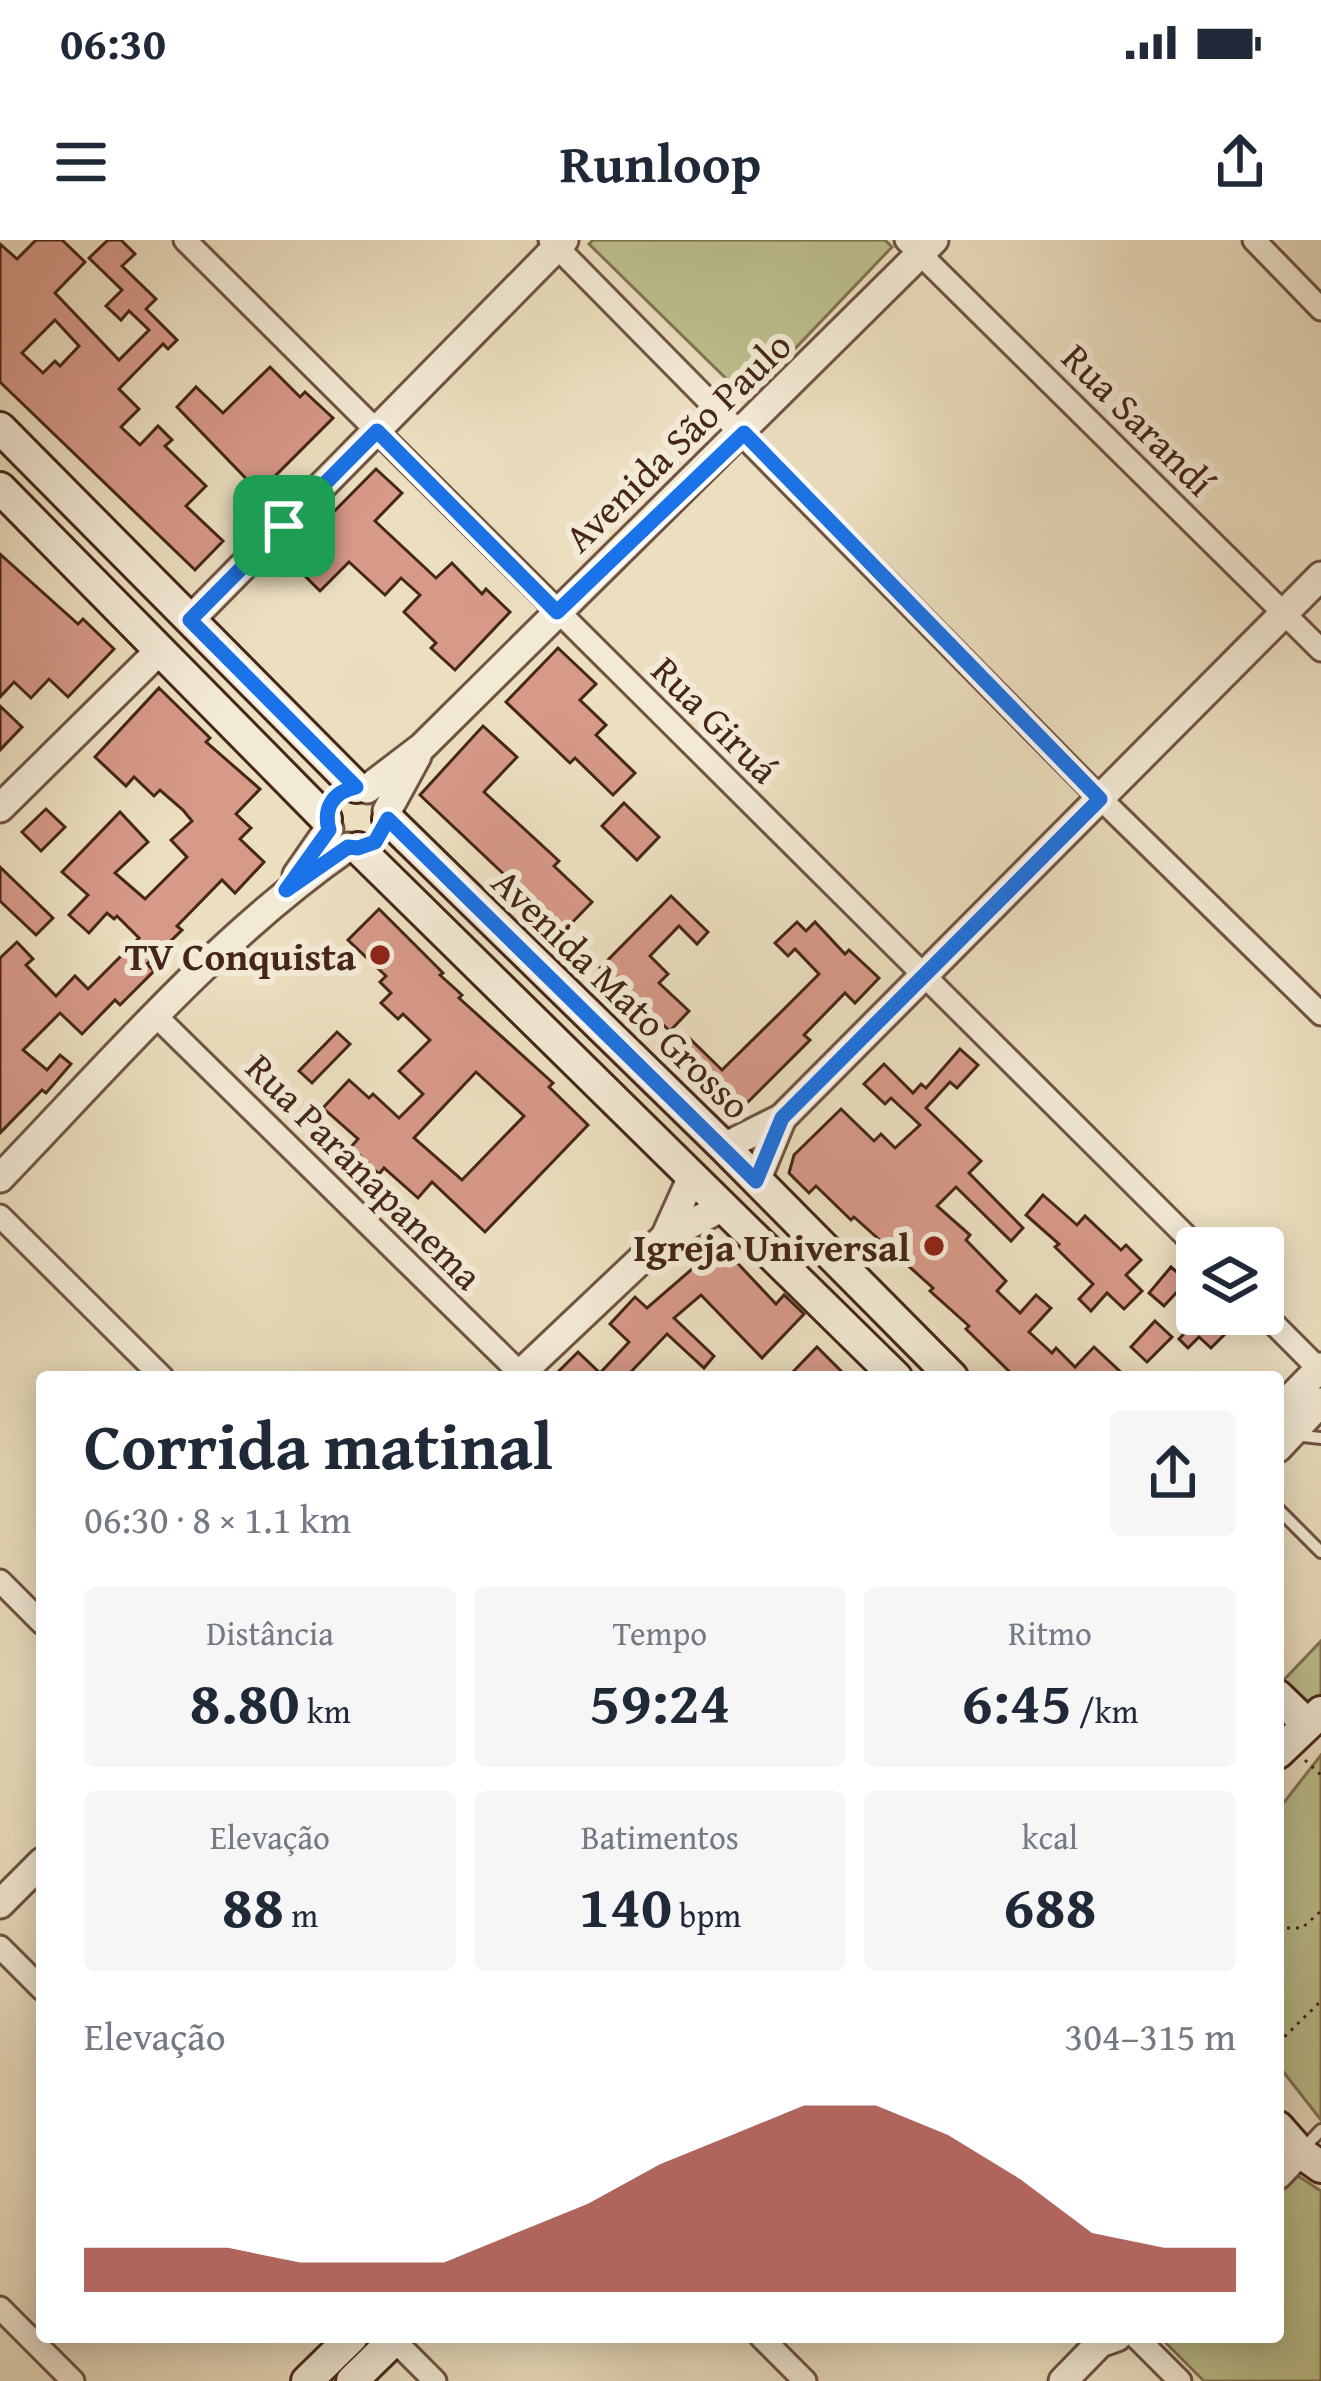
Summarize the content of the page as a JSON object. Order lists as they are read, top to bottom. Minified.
{"streets":{"main road":["Avenida Mato Grosso"],"street":["Rua Sarandí","Avenida São Paulo","Rua Giruá","Rua Paranapanema"]},"crossings":[["Rua Sarandí","Avenida São Paulo"],["Avenida São Paulo","Rua Giruá"],["Avenida São Paulo","Avenida Mato Grosso"]],"places":["TV Conquista","Igreja Universal"],"page":{"status":"06:30","header":"Runloop","heading":["Corrida matinal","06:30 · 8 × 1.1 km"],"stats":[["Distância","8.80 km"],["Tempo","59:24"],["Ritmo","6:45 /km"],["Elevação","88 m"],["Batimentos","140 bpm"],["kcal","688"]],"chart":["Elevação","304–315 m"]}}
